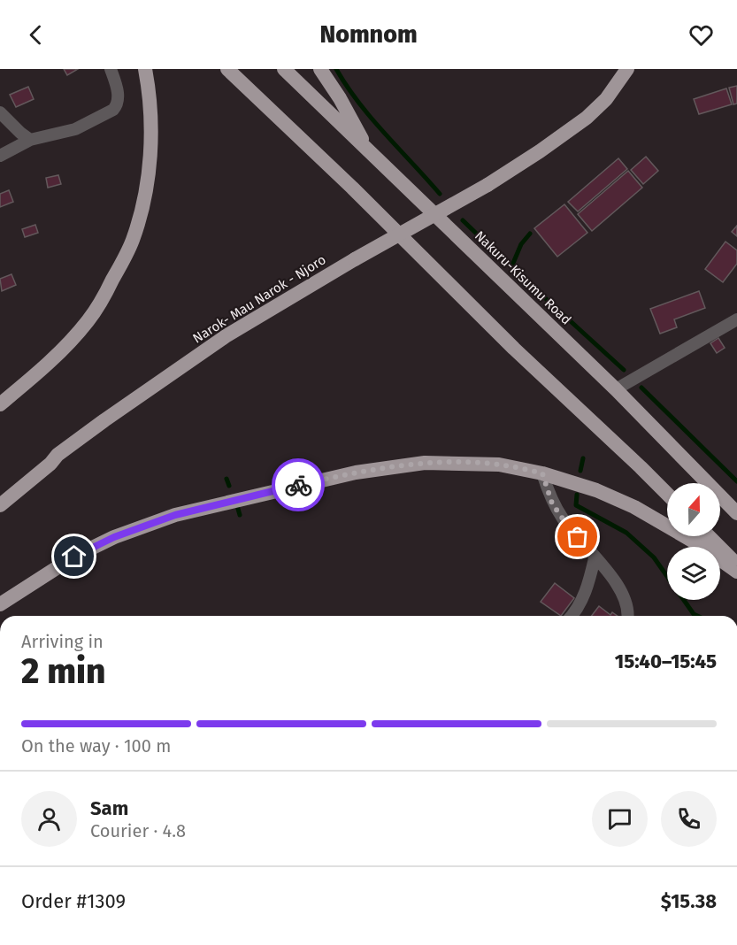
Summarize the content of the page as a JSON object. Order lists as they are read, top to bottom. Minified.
{"streets":{"highway":["Nakuru-Kisumu Road","Narok- Mau Narok - Njoro"]},"north":"top","page":{"header":"Nomnom","heading":["2 min","Arriving in","15:40–15:45"],"panel":["Sam","Courier · 4.8","Order #1309","$15.38"],"bar":"On the way · 100 m"}}
